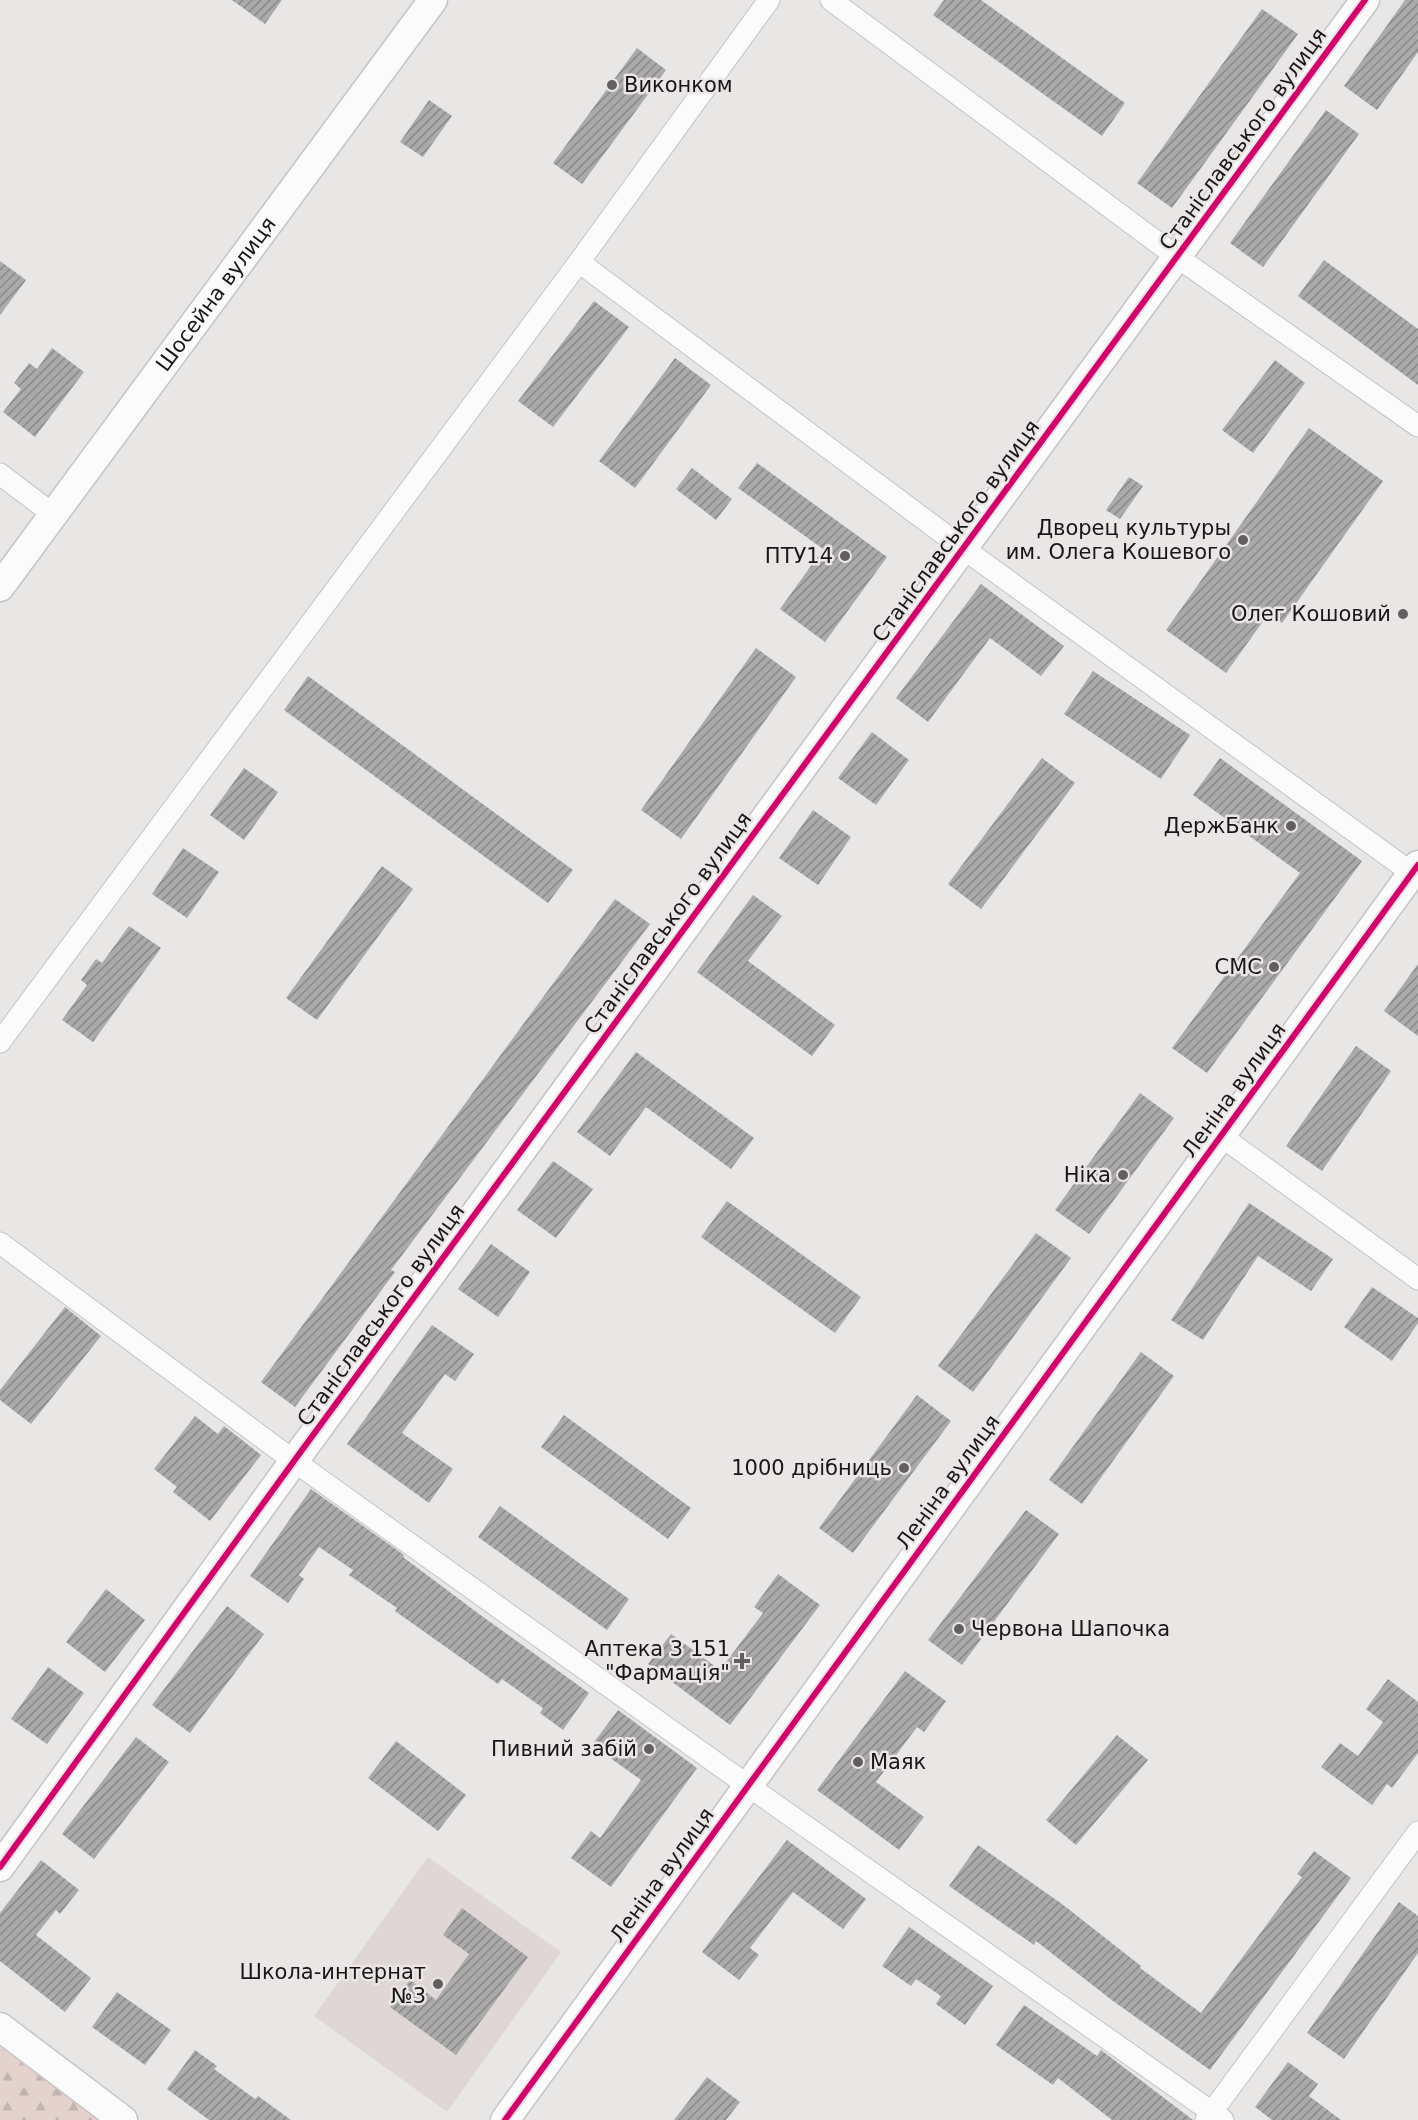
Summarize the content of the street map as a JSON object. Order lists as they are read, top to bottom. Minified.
{"streets":{"street":["Станіславського вулиця","Шосейна вулиця","Леніна вулиця"]},"places":{"other":["Виконком","Дворец культуры им. Олега Кошевого","ПТУ14","Олег Кошовий","ДержБанк","СМС","Ніка","1000 дрібниць","Червона Шапочка","Пивний забій","Маяк","Школа-интернат №3"],"health":["Аптека 3 151 \"Фармація\""]}}
